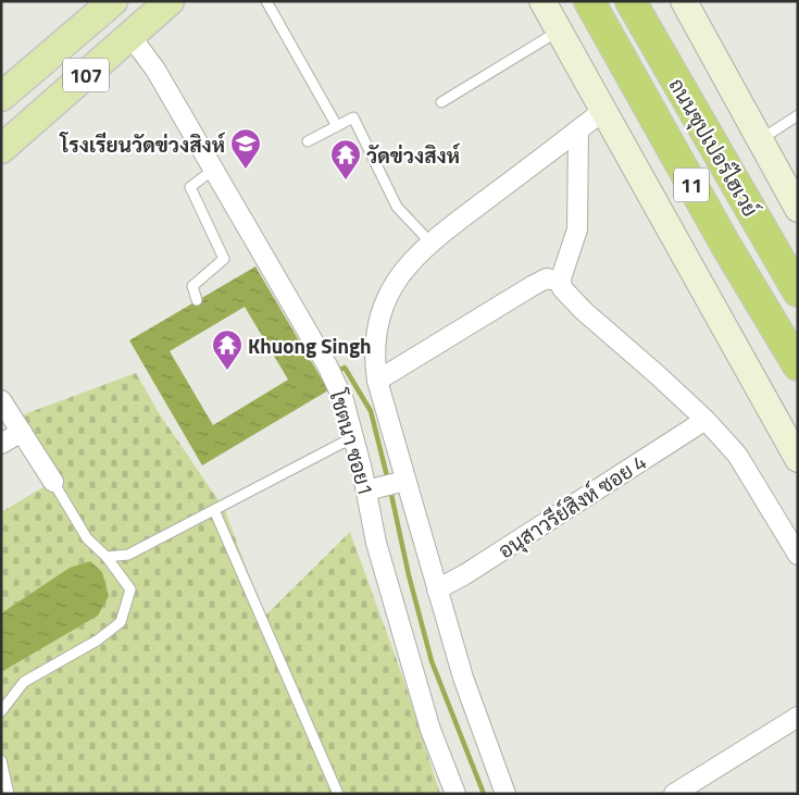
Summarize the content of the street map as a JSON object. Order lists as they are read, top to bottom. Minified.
{"streets":{"highway":["ถนนซุปเปอร์ไฮเวย์","11"],"main road":["107"],"street":["โชตนา ซอย1","อนุสาวรีย์สิงห์ ซอย 4"]},"crossings":[["107","โชตนา ซอย1"]],"places":{"school or university":["โรงเรียนวัดข่วงสิงห์"],"temple":["วัดข่วงสิงห์","Khuong Singh"]}}
